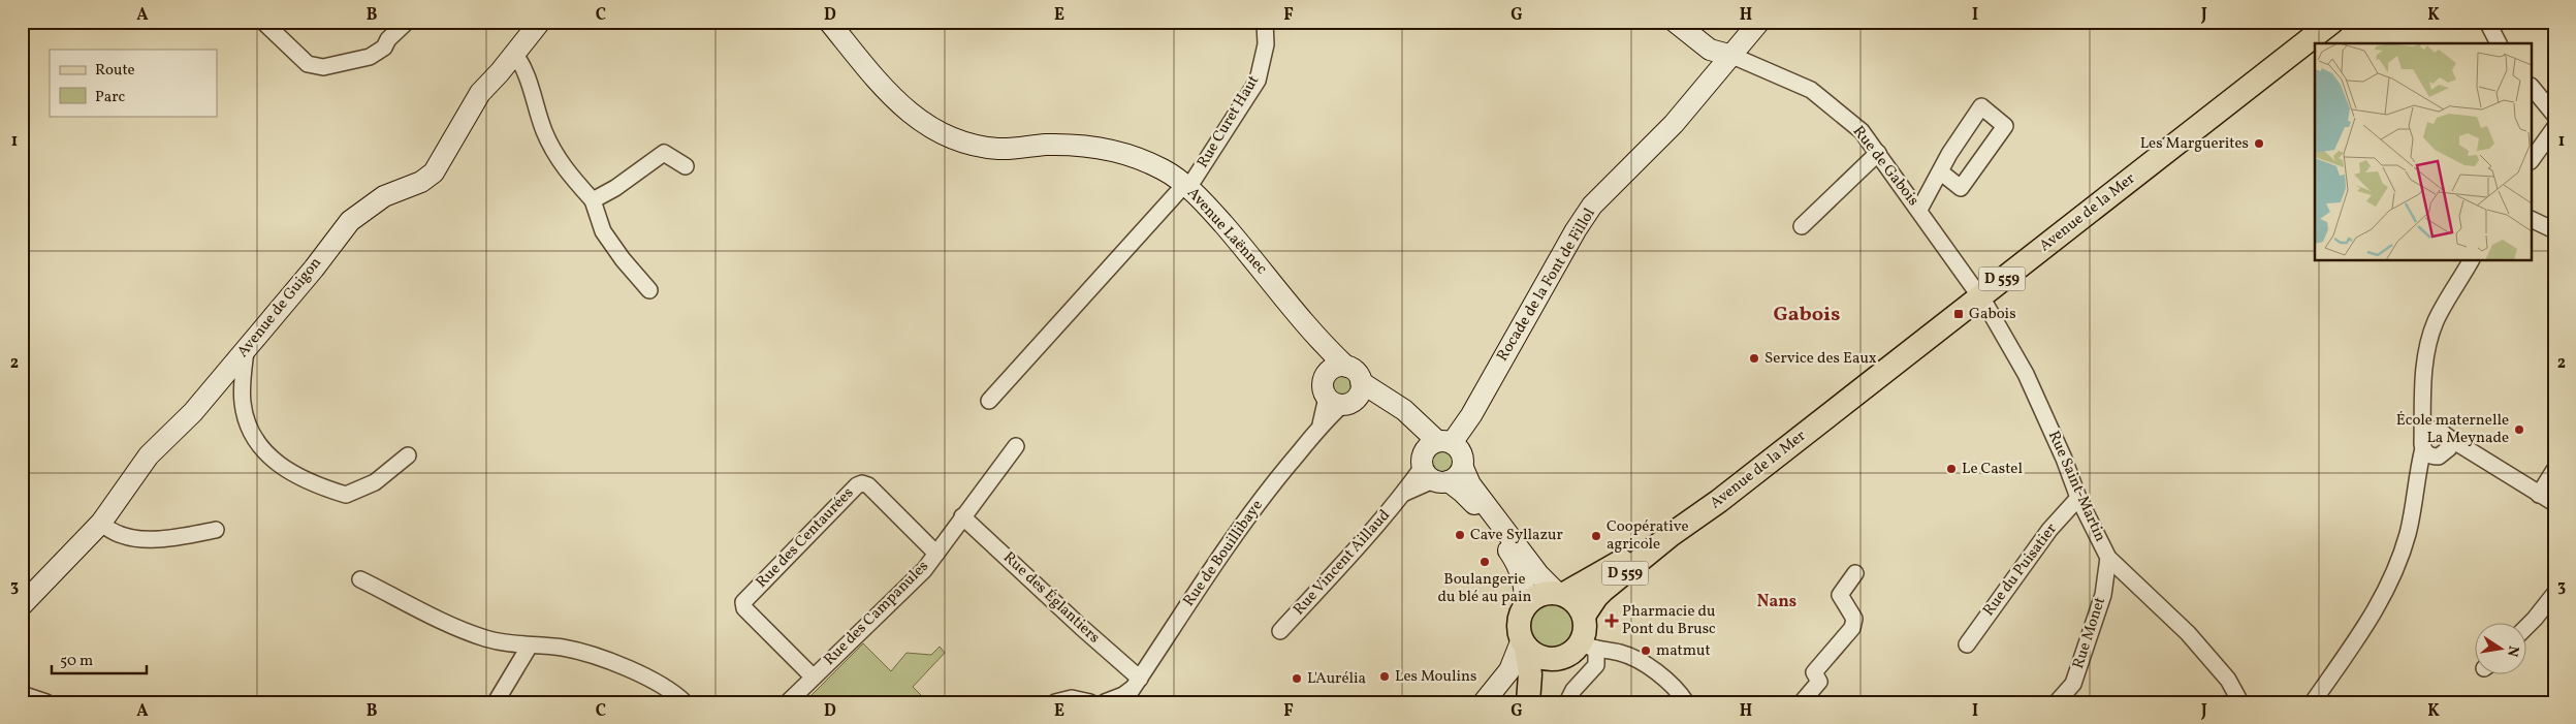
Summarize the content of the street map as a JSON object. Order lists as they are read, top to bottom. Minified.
{"streets":{"main road":["Avenue de la Mer","Avenue Laënnec","D 559","Rocade de la Font de Fillol","Avenue de Guigon"],"street":["Rue Curet Haut","Rue de Gabois","Rue Saint-Martin","Rue des Centaurées","Rue de Bouillibaye","Rue Vincent Aillaud","Rue du Puisatier","Rue des Églantiers","Rue des Campanules","Rue Monet"]},"crossings":[["Rue Curet Haut","Avenue Laënnec"],["Rue de Gabois","Avenue de la Mer"],["Rue de Gabois","Rocade de la Font de Fillol"],["Rue de Gabois","Rue Saint-Martin"],["Avenue de la Mer","D 559"],["Avenue de la Mer","Rue Saint-Martin"],["Avenue Laënnec","Rue de Bouillibaye"],["Rocade de la Font de Fillol","Rue Vincent Aillaud"],["Rue Saint-Martin","Rue du Puisatier"],["Rue Saint-Martin","Rue Monet"],["Rue des Centaurées","Rue des Campanules"],["Rue de Bouillibaye","Rue des Églantiers"],["Rue des Églantiers","Rue des Campanules"]],"districts":["Gabois","Nans"],"places":{"other":["Les Marguerites","Service des Eaux","École maternelle La Meynade","Le Castel","Cave Syllazur","Coopérative agricole","Boulangerie du blé au pain","matmut","Les Moulins","L'Aurélia"],"transit":["Gabois"],"health":["Pharmacie du Pont du Brusc"]},"legend":["Route","Parc"],"scale_bar":"50 m","north":"right","grid":{"columns":["A","B","C","D","E","F","G","H","I","J","K"],"rows":["1","2","3"]}}
